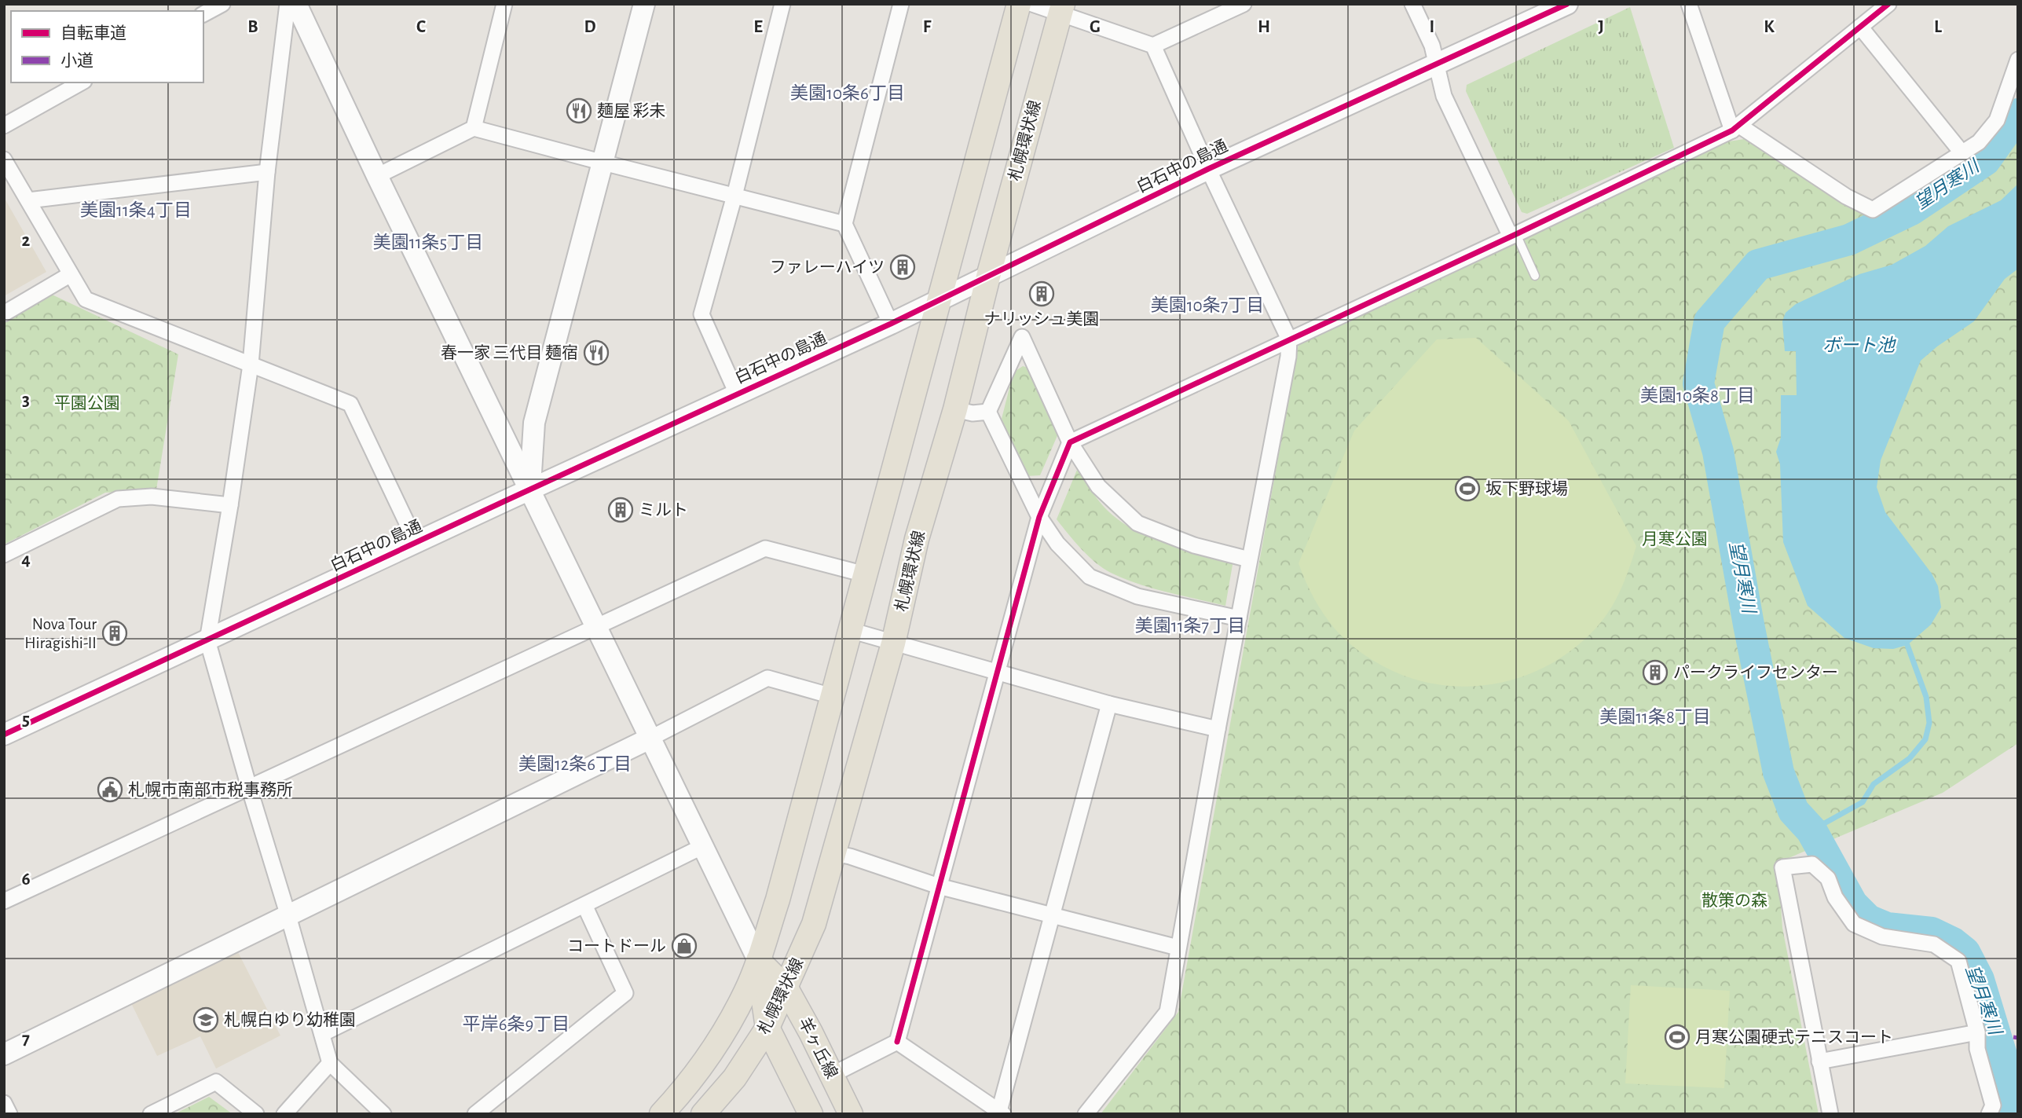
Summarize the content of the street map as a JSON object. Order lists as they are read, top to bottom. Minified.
{"streets":{"main road":["札幌環状線","羊ヶ丘線"],"street":["白石中の島通"]},"crossings":[["札幌環状線","白石中の島通"],["札幌環状線","羊ヶ丘線"]],"districts":["美園10条6丁目","美園11条4丁目","美園11条5丁目","美園10条7丁目","美園10条8丁目","美園11条7丁目","美園11条8丁目","美園12条6丁目","平岸6条9丁目"],"water":["望月寒川","ボート池"],"parks":["平園公園","月寒公園","散策の森"],"places":{"restaurant":["麺屋 彩未","春一家 三代目 麺宿"],"building":["ファレーハイツ","ナリッシュ美園","ミルト","Nova Tour Hiragishi-II","パークライフセンター"],"sports":["坂下野球場","月寒公園硬式テニスコート"],"public building":["札幌市南部市税事務所"],"shop":["コートドール"],"school or university":["札幌白ゆり幼稚園"]},"legend":["自転車道","小道"],"grid":{"columns":["B","C","D","E","F","G","H","I","J","K","L"],"rows":["2","3","4","5","6","7"]}}
